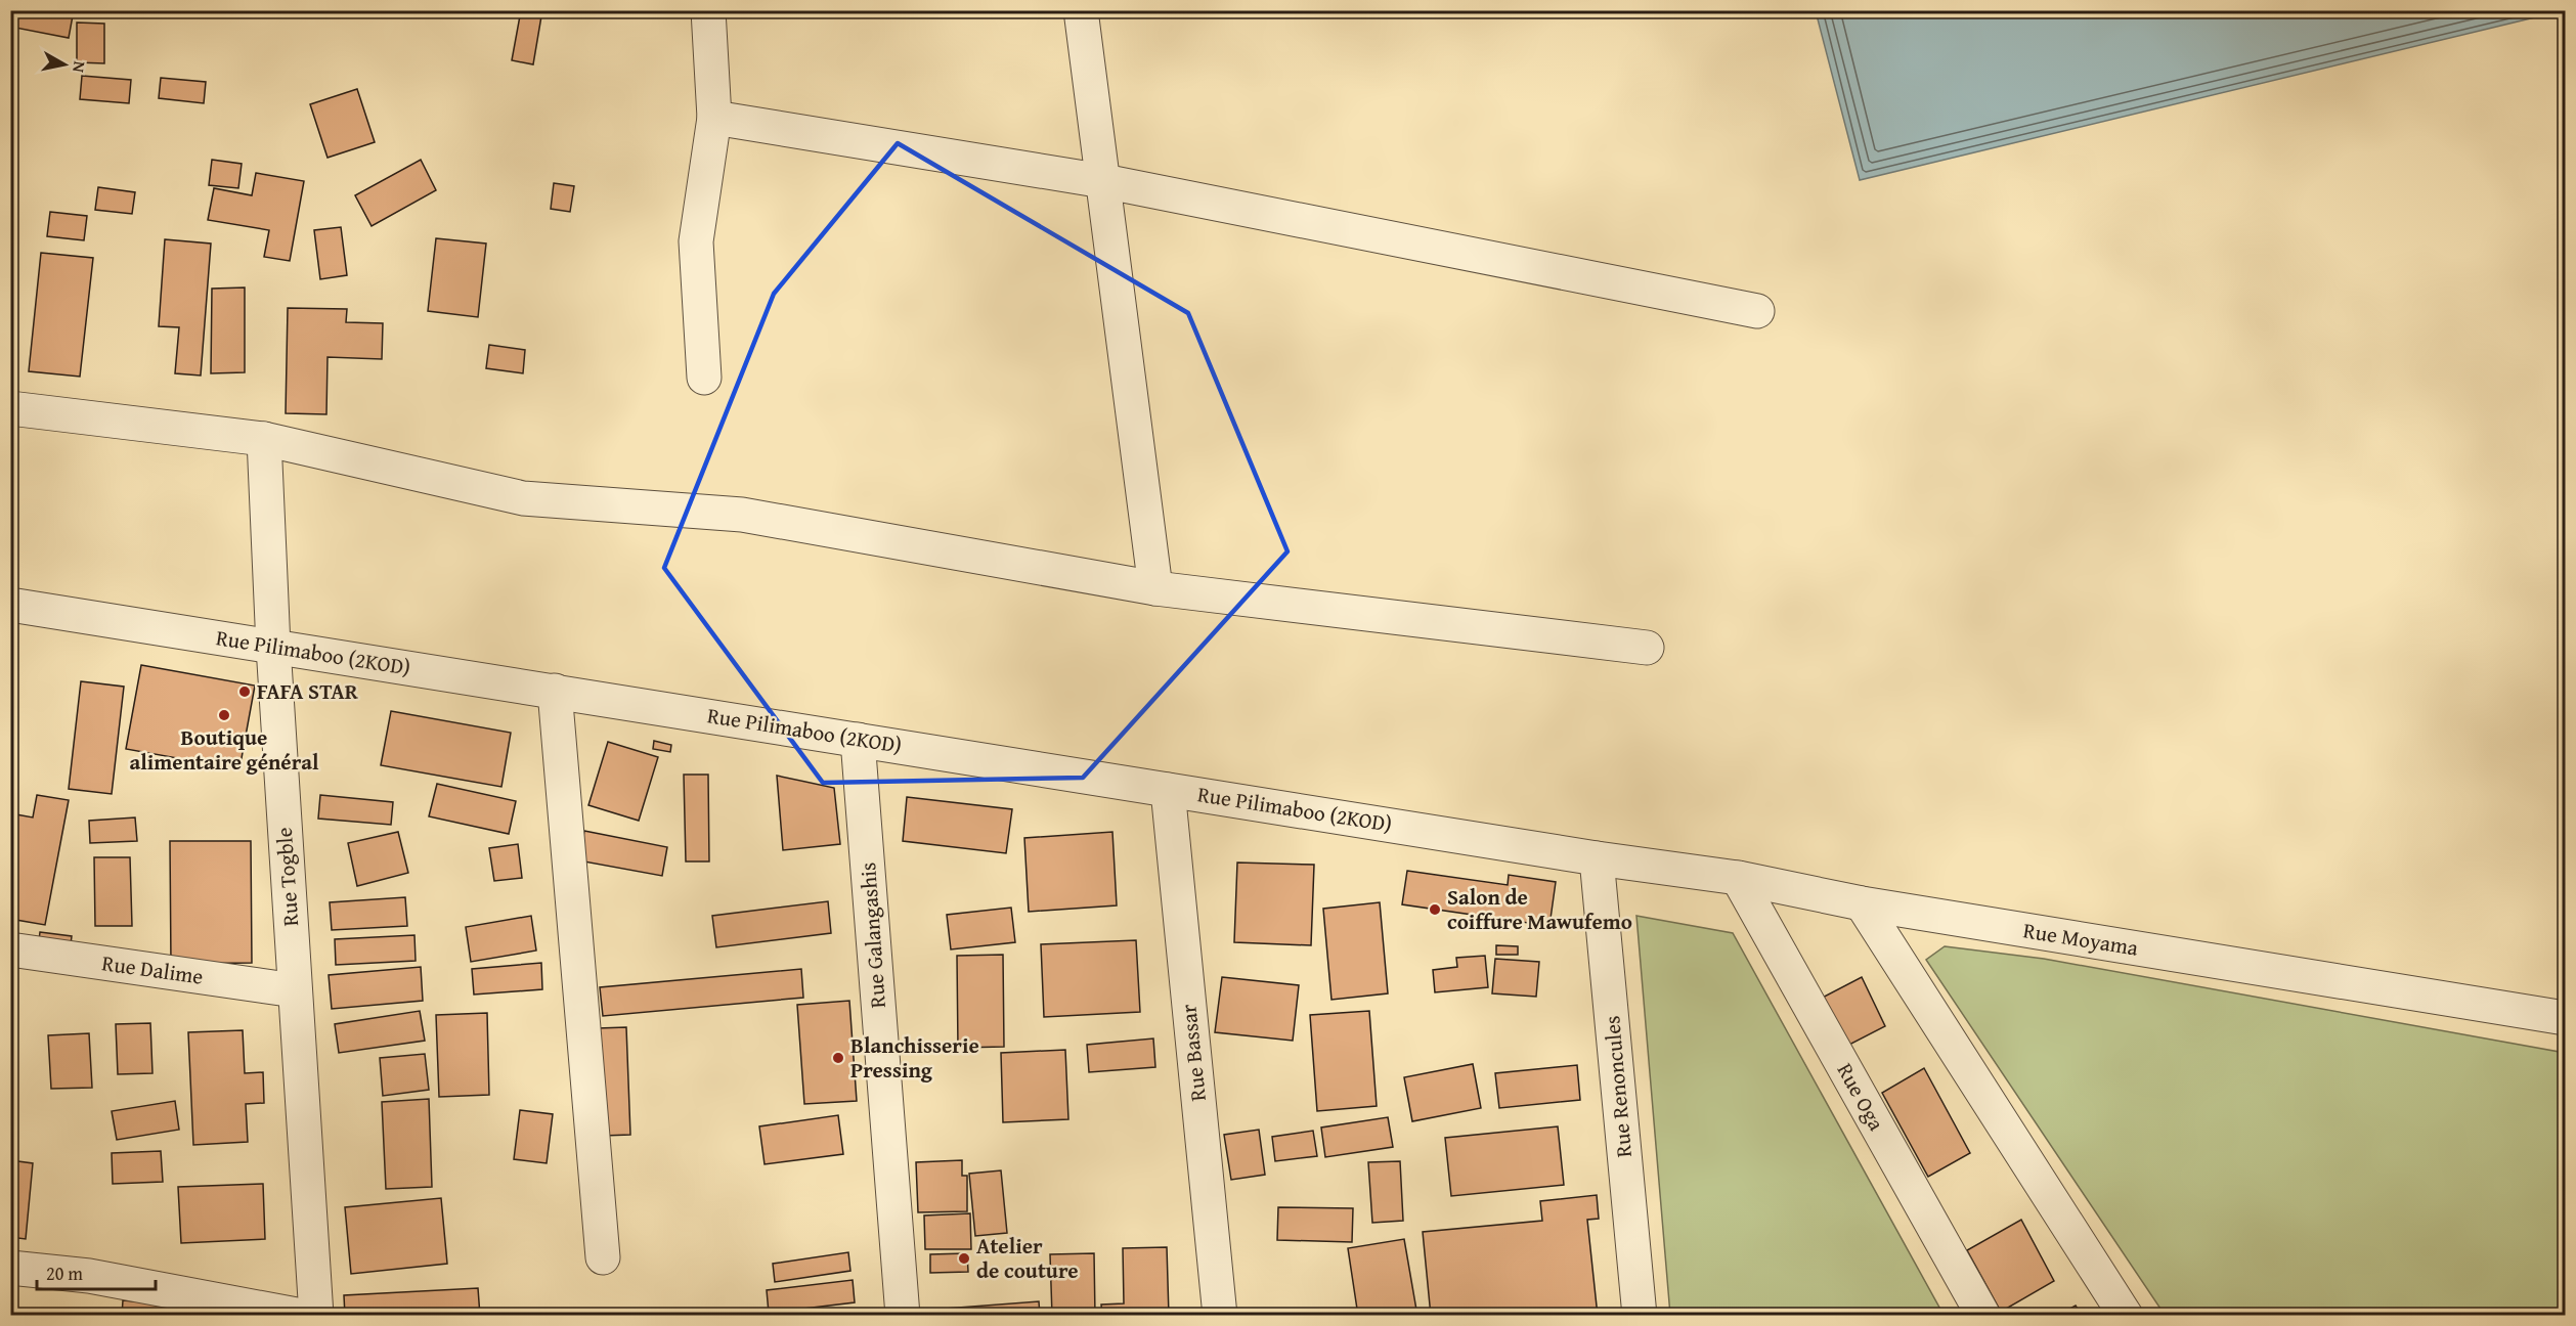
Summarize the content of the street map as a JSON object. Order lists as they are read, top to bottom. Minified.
{"streets":{"street":["Rue Pilimaboo (2KOD)","Rue Togble","Rue Galangashis","Rue Moyama","Rue Dalime","Rue Bassar","Rue Renoncules","Rue Oga"]},"crossings":[["Rue Pilimaboo (2KOD)","Rue Togble"],["Rue Pilimaboo (2KOD)","Rue Galangashis"],["Rue Pilimaboo (2KOD)","Rue Moyama"],["Rue Pilimaboo (2KOD)","Rue Bassar"],["Rue Pilimaboo (2KOD)","Rue Renoncules"],["Rue Togble","Rue Dalime"],["Rue Moyama","Rue Renoncules"],["Rue Moyama","Rue Oga"]],"places":["FAFA STAR","Boutique alimentaire général","Salon de coiffure Mawufemo","Blanchisserie Pressing","Atelier de couture"],"scale_bar":"20 m","north":"right"}
